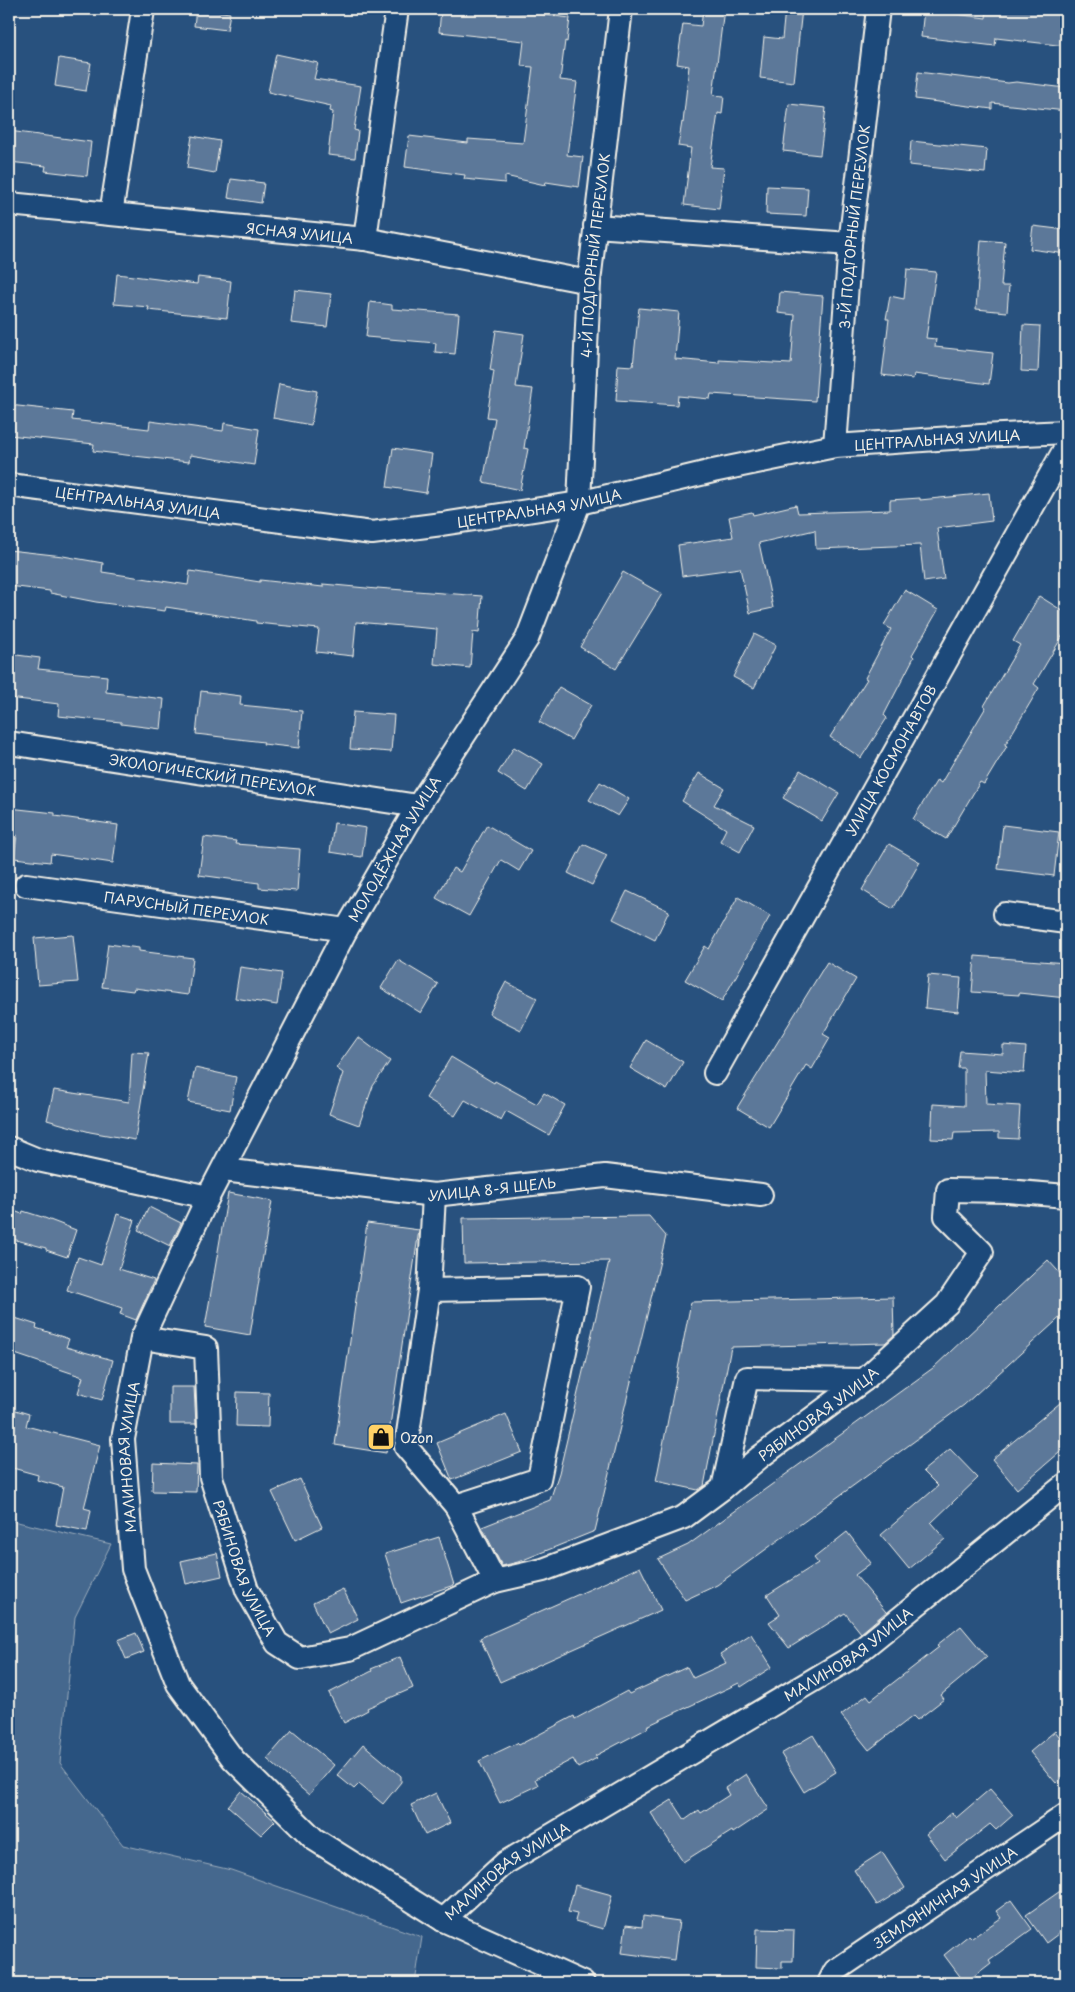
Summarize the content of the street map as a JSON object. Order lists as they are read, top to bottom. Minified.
{"streets":{"street":["3-Й ПОДГОРНЫЙ ПЕРЕУЛОК","ЯСНАЯ УЛИЦА","4-Й ПОДГОРНЫЙ ПЕРЕУЛОК","ЦЕНТРАЛЬНАЯ УЛИЦА","УЛИЦА КОСМОНАВТОВ","ЭКОЛОГИЧЕСКИЙ ПЕРЕУЛОК","МОЛОДЁЖНАЯ УЛИЦА","ПАРУСНЫЙ ПЕРЕУЛОК","УЛИЦА 8-Я ЩЕЛЬ","РЯБИНОВАЯ УЛИЦА","МАЛИНОВАЯ УЛИЦА","ЗЕМЛЯНИЧНАЯ УЛИЦА"]},"crossings":[["3-Й ПОДГОРНЫЙ ПЕРЕУЛОК","ЦЕНТРАЛЬНАЯ УЛИЦА"],["ЯСНАЯ УЛИЦА","4-Й ПОДГОРНЫЙ ПЕРЕУЛОК"],["4-Й ПОДГОРНЫЙ ПЕРЕУЛОК","ЦЕНТРАЛЬНАЯ УЛИЦА"],["4-Й ПОДГОРНЫЙ ПЕРЕУЛОК","МОЛОДЁЖНАЯ УЛИЦА"],["ЦЕНТРАЛЬНАЯ УЛИЦА","МОЛОДЁЖНАЯ УЛИЦА"],["ЭКОЛОГИЧЕСКИЙ ПЕРЕУЛОК","МОЛОДЁЖНАЯ УЛИЦА"],["МОЛОДЁЖНАЯ УЛИЦА","ПАРУСНЫЙ ПЕРЕУЛОК"],["МОЛОДЁЖНАЯ УЛИЦА","УЛИЦА 8-Я ЩЕЛЬ"],["МОЛОДЁЖНАЯ УЛИЦА","МАЛИНОВАЯ УЛИЦА"],["РЯБИНОВАЯ УЛИЦА","МАЛИНОВАЯ УЛИЦА"]],"places":{"shop":["Ozon"]}}
